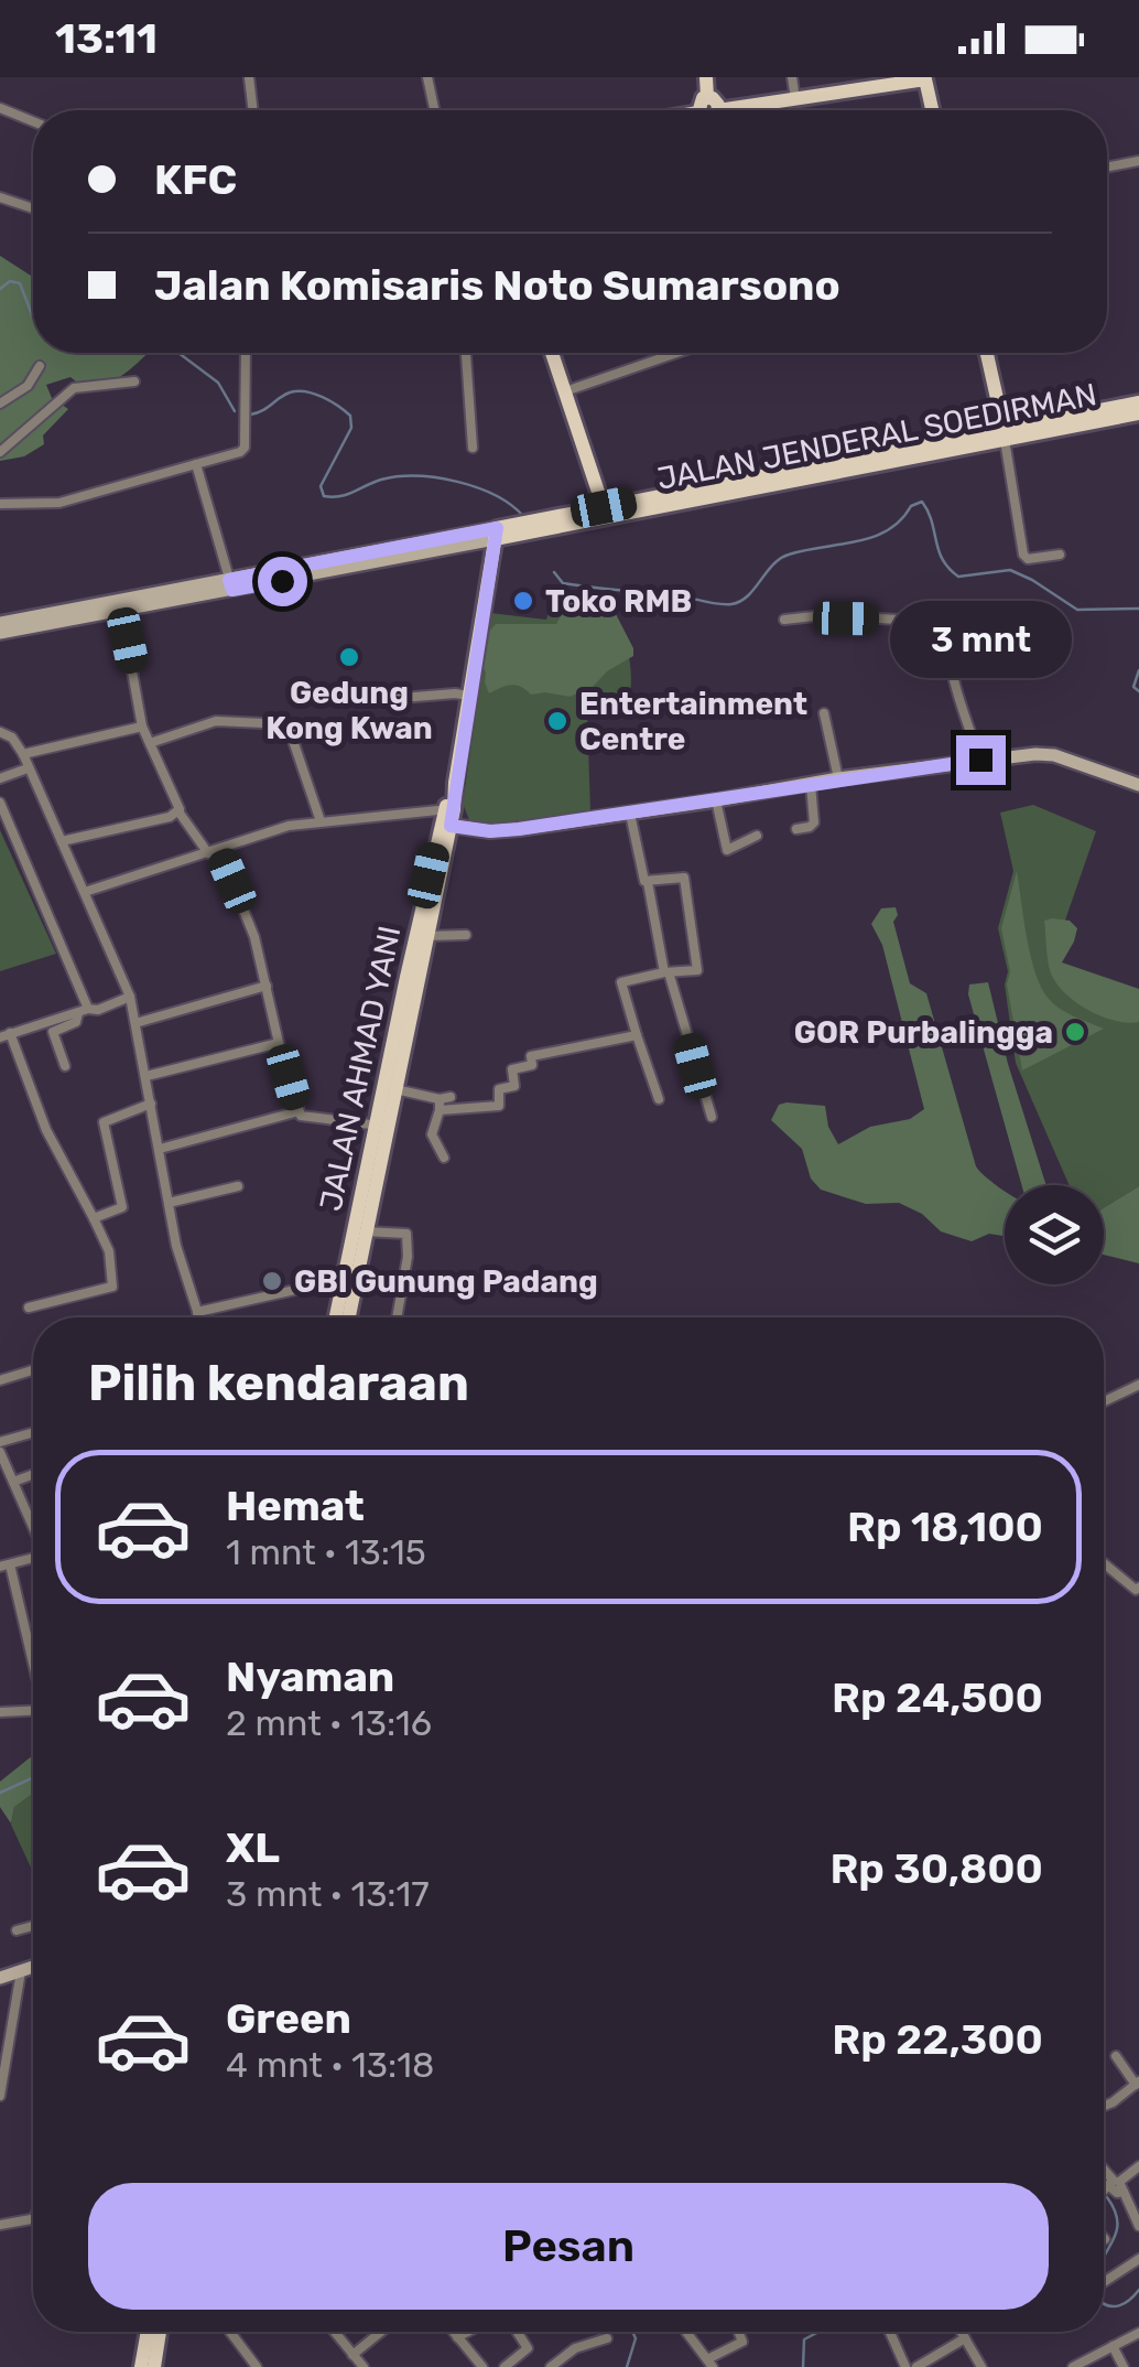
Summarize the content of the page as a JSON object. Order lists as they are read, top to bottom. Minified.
{"streets":{"main road":["JALAN JENDERAL SOEDIRMAN","JALAN AHMAD YANI"]},"crossings":[["JALAN JENDERAL SOEDIRMAN","JALAN AHMAD YANI"]],"places":["Toko RMB","Gedung Kong Kwan","Entertainment Centre","GOR Purbalingga","GBI Gunung Padang"],"page":{"status":"13:11","banner":["KFC","Jalan Komisaris Noto Sumarsono"],"bubble":"3 mnt","heading":"Pilih kendaraan","list":[{"name":"Hemat","note":"1 mnt · 13:15","value":"Rp 18,100"},{"name":"Nyaman","note":"2 mnt · 13:16","value":"Rp 24,500"},{"name":"XL","note":"3 mnt · 13:17","value":"Rp 30,800"},{"name":"Green","note":"4 mnt · 13:18","value":"Rp 22,300"}],"buttons":"Pesan"}}
